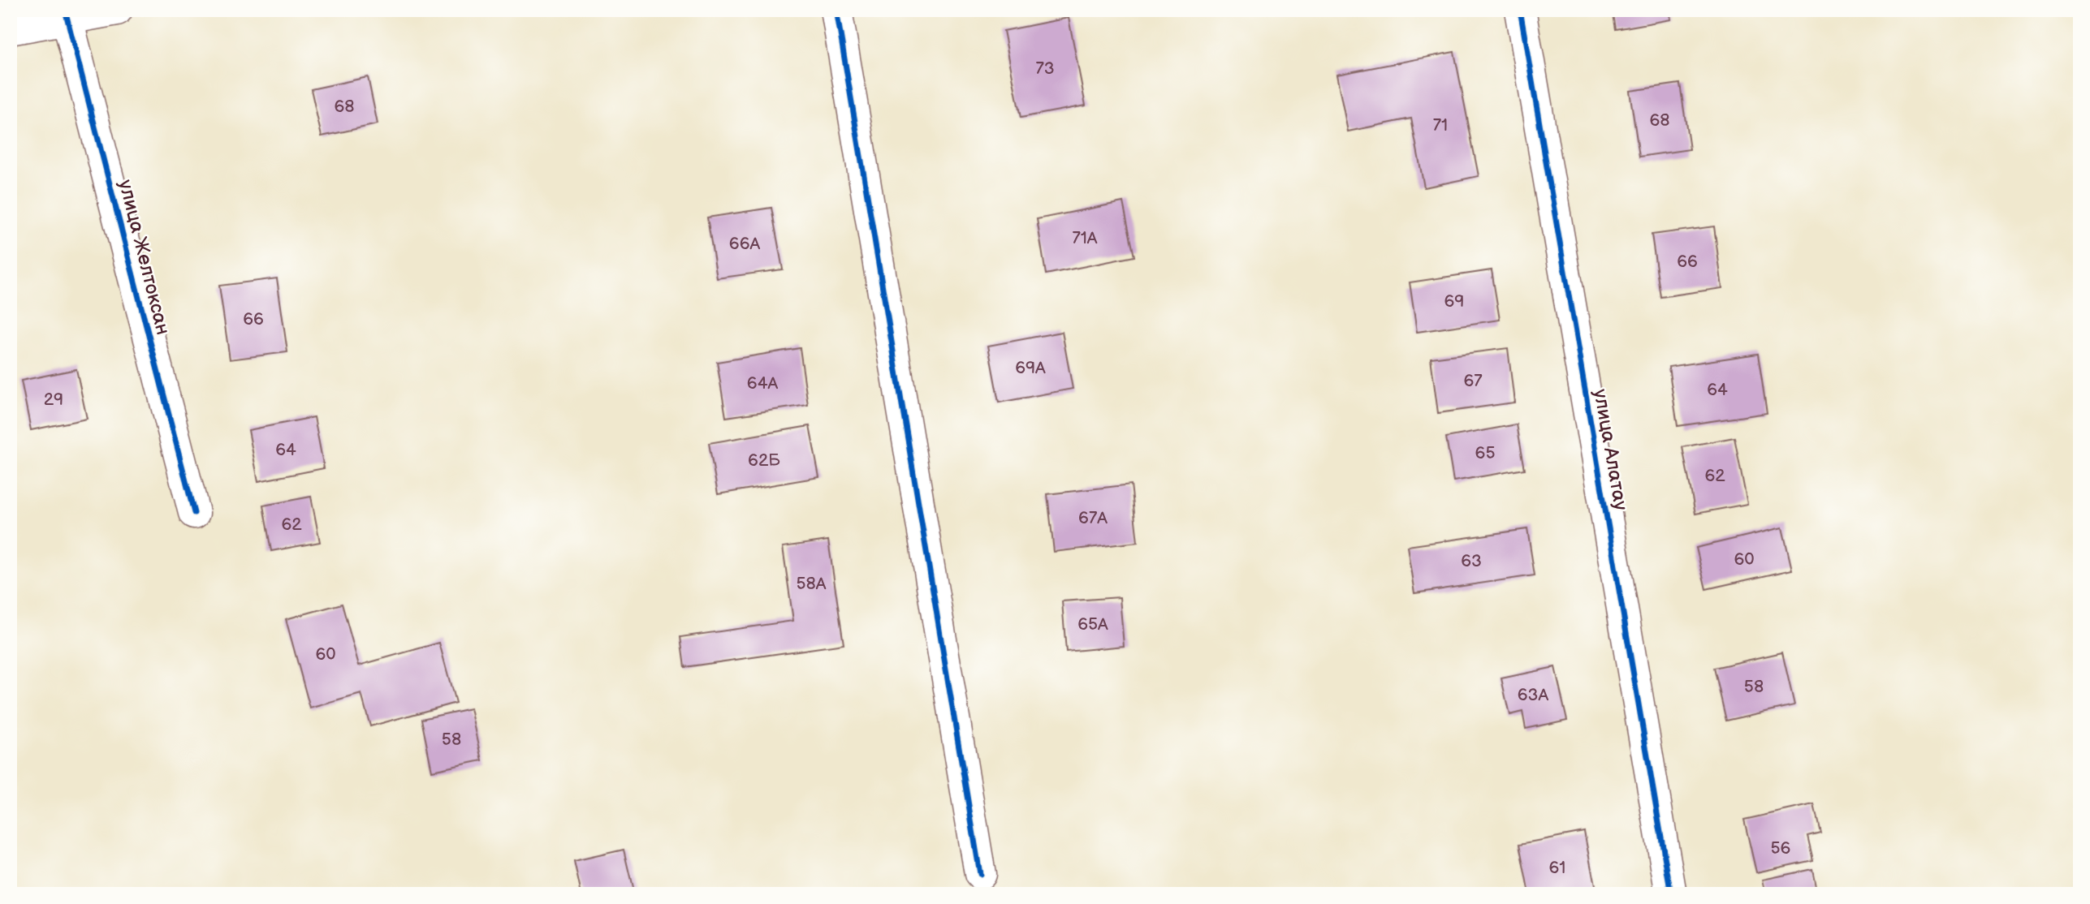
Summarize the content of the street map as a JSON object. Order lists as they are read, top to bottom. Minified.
{"streets":{"street":["улица Желтоксан","улица Алатау"]},"house_numbers":["73","68","68","71","71А","66А","66","69","66","69А","67","64А","64","29","64","65","62Б","62","67А","62","60","63","58А","65А","60","58","63А","58","56","61"]}
